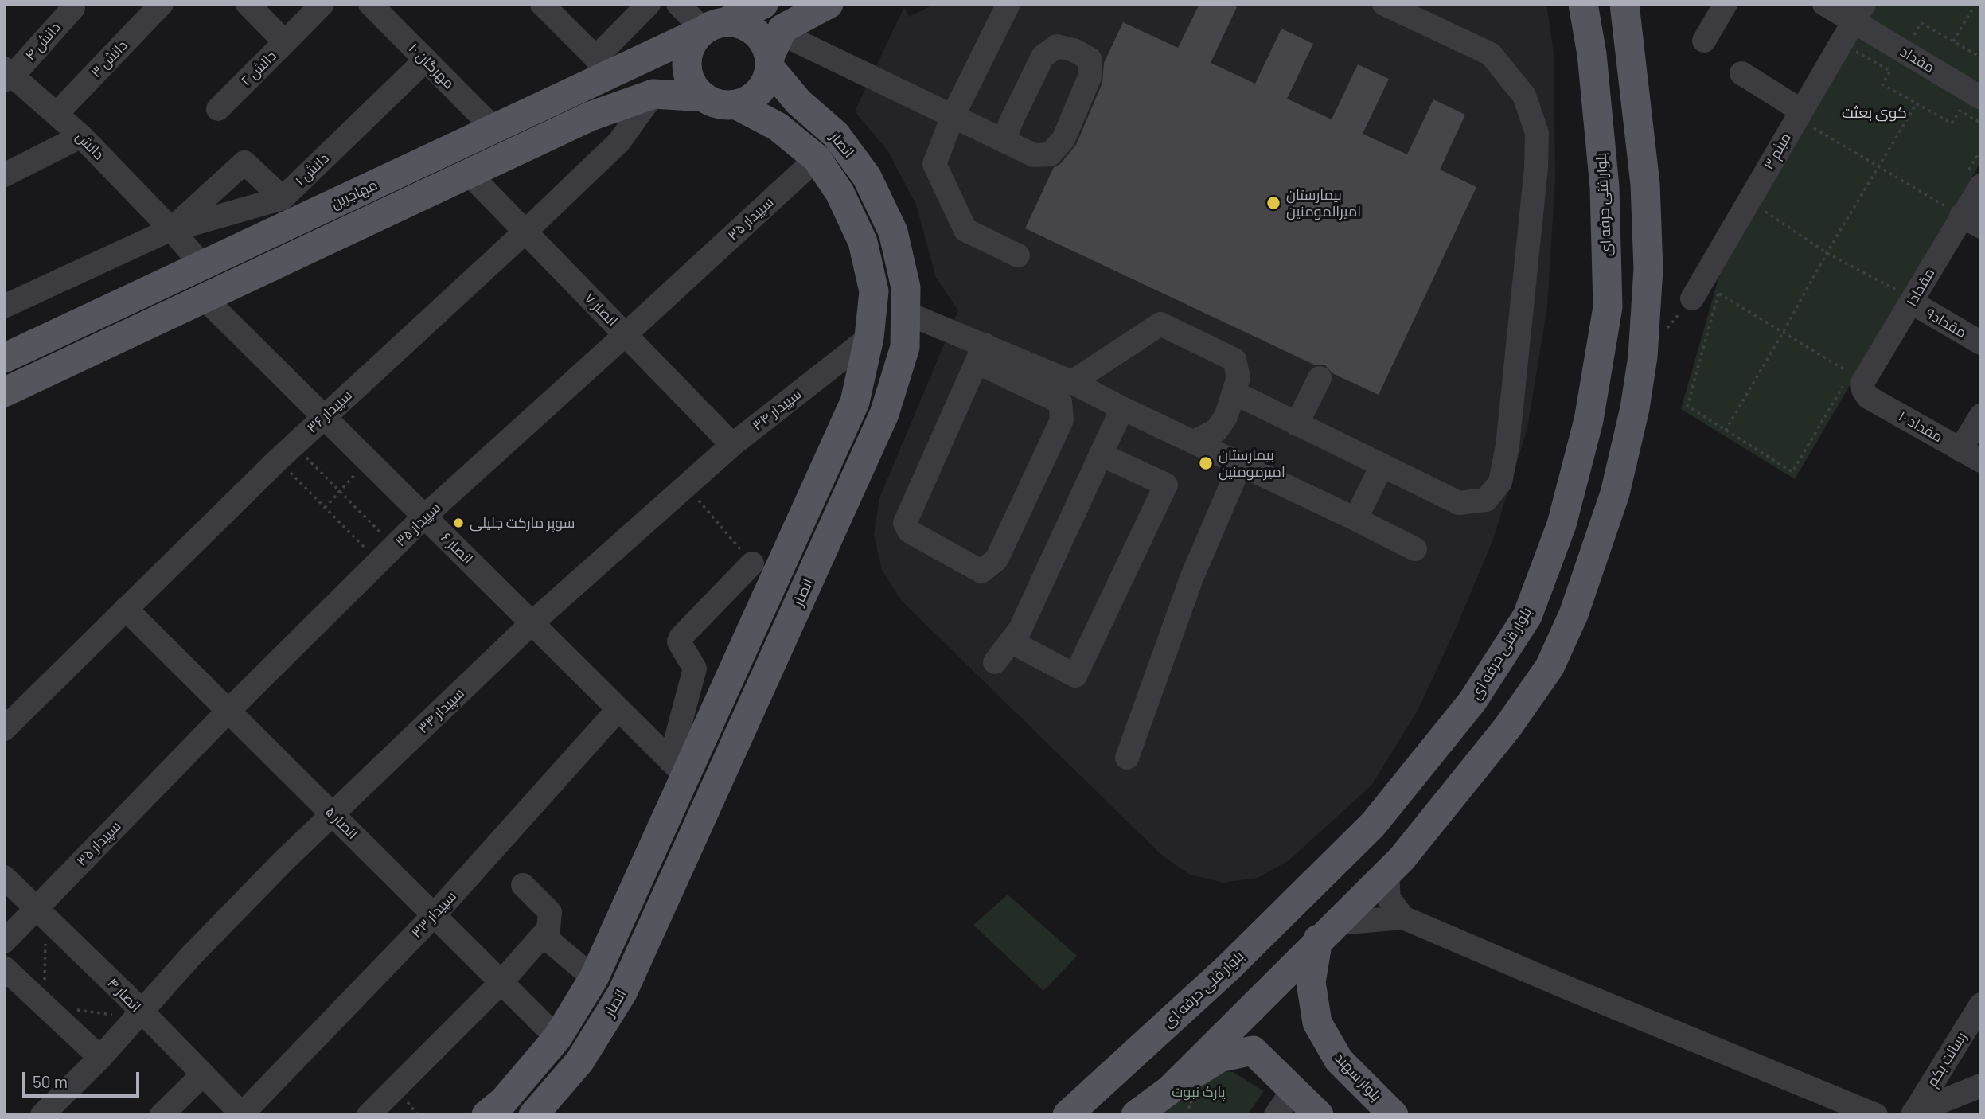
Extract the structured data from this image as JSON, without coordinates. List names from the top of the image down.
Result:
{
  "streets": {
    "main road": [
      "انصار",
      "مهاجرین",
      "بلوار فنی حرفه ای",
      "بلوار سهند"
    ],
    "street": [
      "دانش ۴",
      "دانش ۳",
      "مقداد",
      "مهرگان ۱۰",
      "دانش ۲",
      "دانش",
      "میثم ۳",
      "دانش ۱",
      "سپیدار ۳۵",
      "مقداد۱",
      "انصار ۷",
      "مقداد۹",
      "سپیدار ۳۴",
      "سپیدار ۳۶",
      "مقداد ۱۰",
      "انصار ۶",
      "انصار ۵",
      "سپیدار ۳۳",
      "انصار ۴",
      "رسالت یکم"
    ]
  },
  "crossings": [
    ["دانش ۴", "دانش"],
    ["دانش ۳", "دانش"],
    ["مقداد", "میثم ۳"],
    ["مهرگان ۱۰", "دانش ۱"],
    ["مهرگان ۱۰", "مهاجرین"],
    ["انصار", "مهاجرین"],
    ["انصار", "سپیدار ۳۵"],
    ["انصار", "سپیدار ۳۴"],
    ["انصار", "انصار ۶"],
    ["انصار", "انصار ۵"],
    ["دانش", "دانش ۱"],
    ["دانش", "مهاجرین"],
    ["سپیدار ۳۵", "انصار ۷"],
    ["سپیدار ۳۵", "انصار ۶"],
    ["سپیدار ۳۵", "انصار ۵"],
    ["سپیدار ۳۵", "انصار ۴"],
    ["مقداد۱", "مقداد۹"],
    ["مقداد۱", "مقداد ۱۰"],
    ["انصار ۷", "سپیدار ۳۴"],
    ["انصار ۷", "سپیدار ۳۶"],
    ["سپیدار ۳۴", "انصار ۶"],
    ["سپیدار ۳۴", "انصار ۵"],
    ["سپیدار ۳۴", "انصار ۴"],
    ["سپیدار ۳۶", "انصار ۶"],
    ["سپیدار ۳۶", "انصار ۵"],
    ["انصار ۶", "سپیدار ۳۳"],
    ["انصار ۵", "سپیدار ۳۳"],
    ["سپیدار ۳۳", "انصار ۴"]
  ],
  "districts": ["کوی بعثت"],
  "parks": ["پارک نبوت"],
  "places": ["بیمارستان امیرالمومنین", "بیمارستان امیرمومنین", "سوپر مارکت جلیلی"],
  "scale_bar": "50 m"
}
